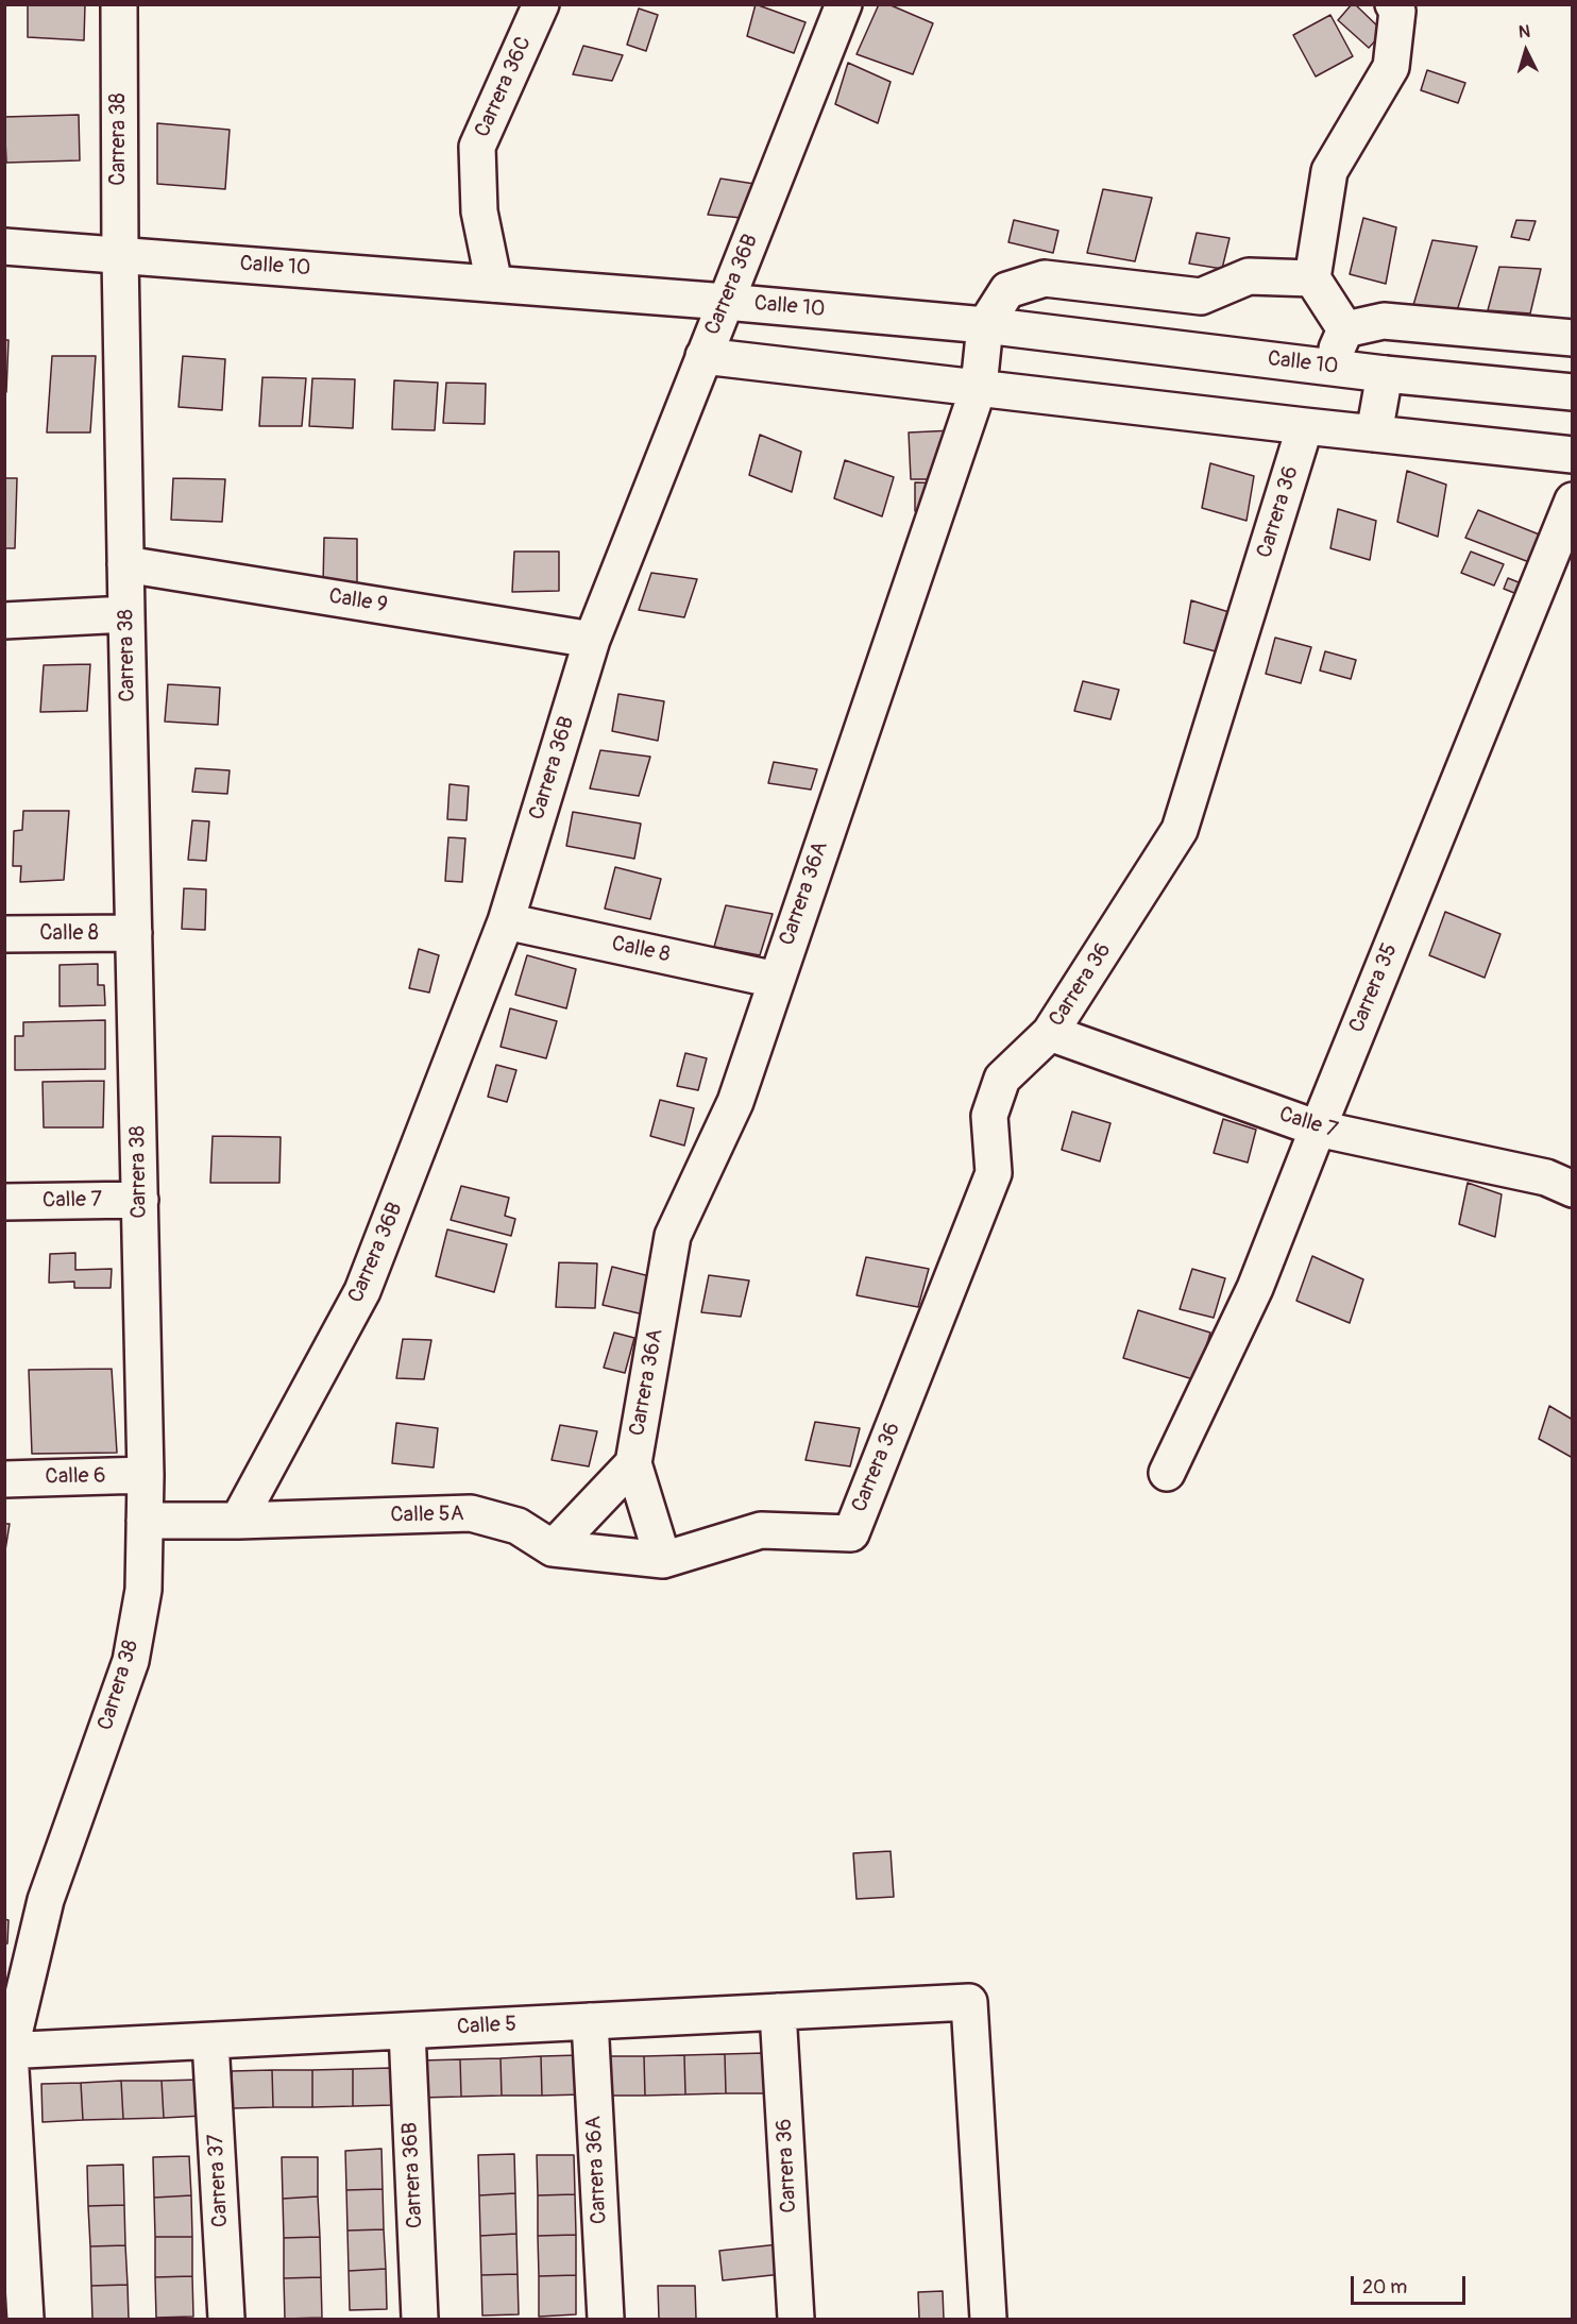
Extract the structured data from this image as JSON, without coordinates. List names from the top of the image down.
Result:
{
  "streets": {
    "street": [
      "Carrera 36C",
      "Carrera 38",
      "Calle 10",
      "Carrera 36B",
      "Carrera 36",
      "Calle 9",
      "Carrera 36A",
      "Calle 8",
      "Carrera 35",
      "Calle 7",
      "Calle 6",
      "Calle 5A",
      "Calle 5",
      "Carrera 37"
    ]
  },
  "crossings": [
    ["Carrera 36C", "Calle 10"],
    ["Carrera 38", "Calle 10"],
    ["Carrera 38", "Calle 9"],
    ["Carrera 38", "Calle 8"],
    ["Carrera 38", "Calle 7"],
    ["Carrera 38", "Calle 6"],
    ["Carrera 38", "Calle 5A"],
    ["Carrera 38", "Calle 5"],
    ["Calle 10", "Carrera 36B"],
    ["Calle 10", "Carrera 36A"],
    ["Carrera 36B", "Calle 9"],
    ["Carrera 36B", "Calle 8"],
    ["Carrera 36B", "Calle 5A"],
    ["Carrera 36B", "Calle 5"],
    ["Carrera 36", "Calle 7"],
    ["Carrera 36", "Calle 5A"],
    ["Carrera 36", "Calle 5"],
    ["Carrera 36A", "Calle 8"],
    ["Carrera 36A", "Calle 5A"],
    ["Carrera 36A", "Calle 5"],
    ["Carrera 35", "Calle 7"],
    ["Calle 5", "Carrera 37"]
  ],
  "scale_bar": "20 m",
  "north": "top"
}
